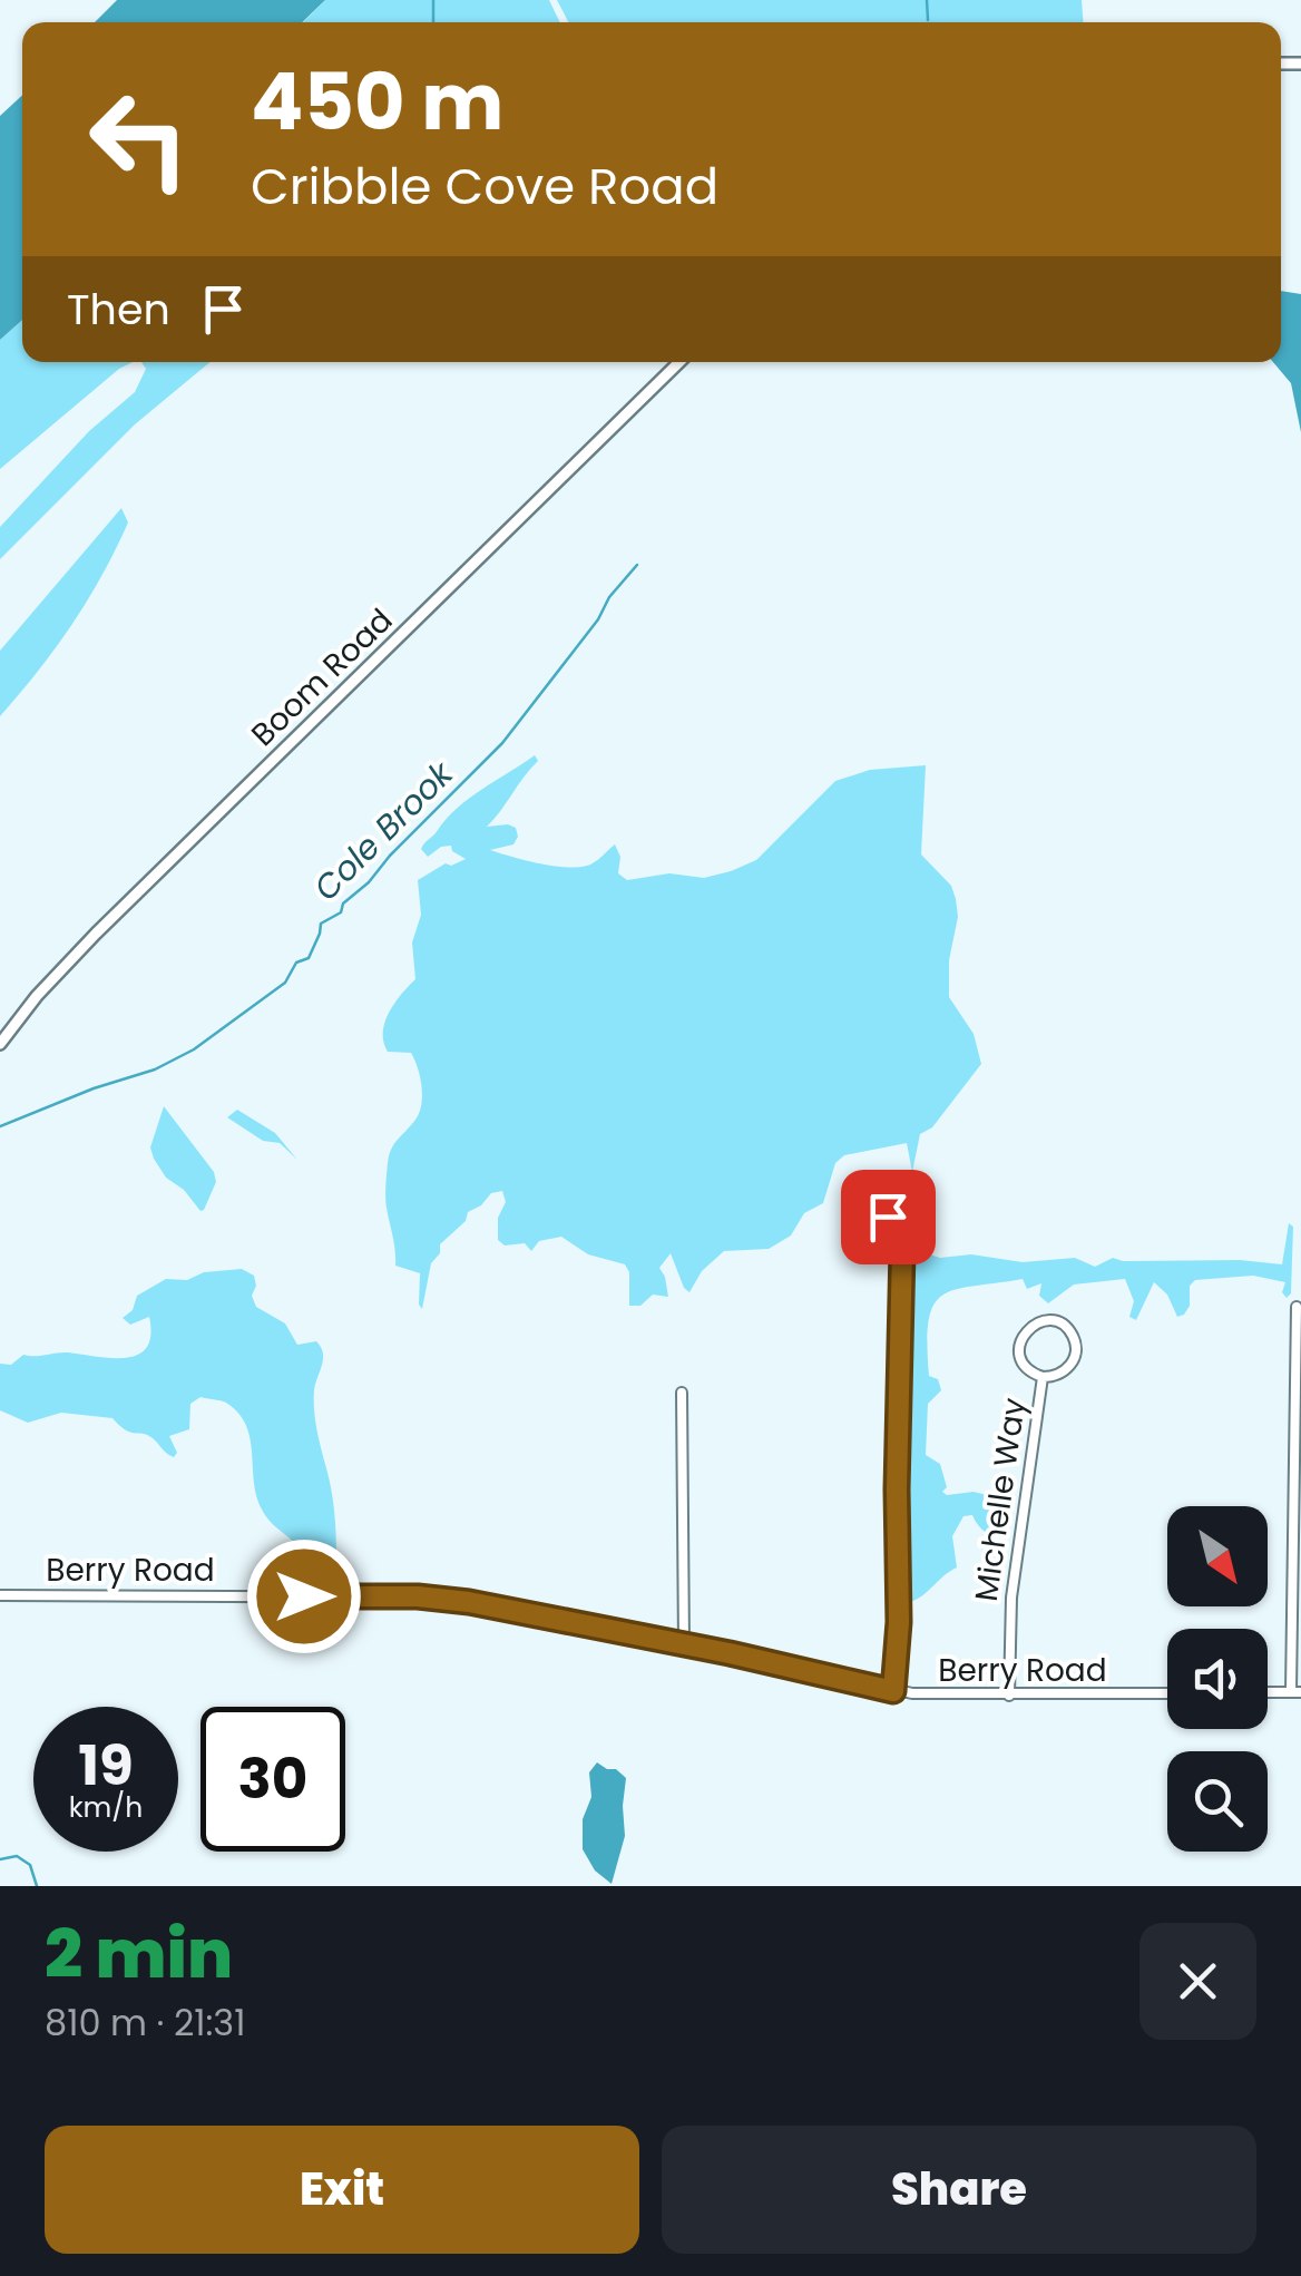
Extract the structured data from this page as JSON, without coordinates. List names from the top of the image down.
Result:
{
  "streets": {
    "street": ["Boom Road", "Michelle Way", "Berry Road"]
  },
  "crossings": [
    ["Michelle Way", "Berry Road"]
  ],
  "water": ["Cole Brook"],
  "north": "bottom right",
  "page": {
    "turn": ["450 m", "Cribble Cove Road"],
    "then": "Then",
    "speed": "19 km/h",
    "limit": "30",
    "heading": ["2 min", "810 m · 21:31"],
    "buttons": ["Exit", "Share"]
  }
}
